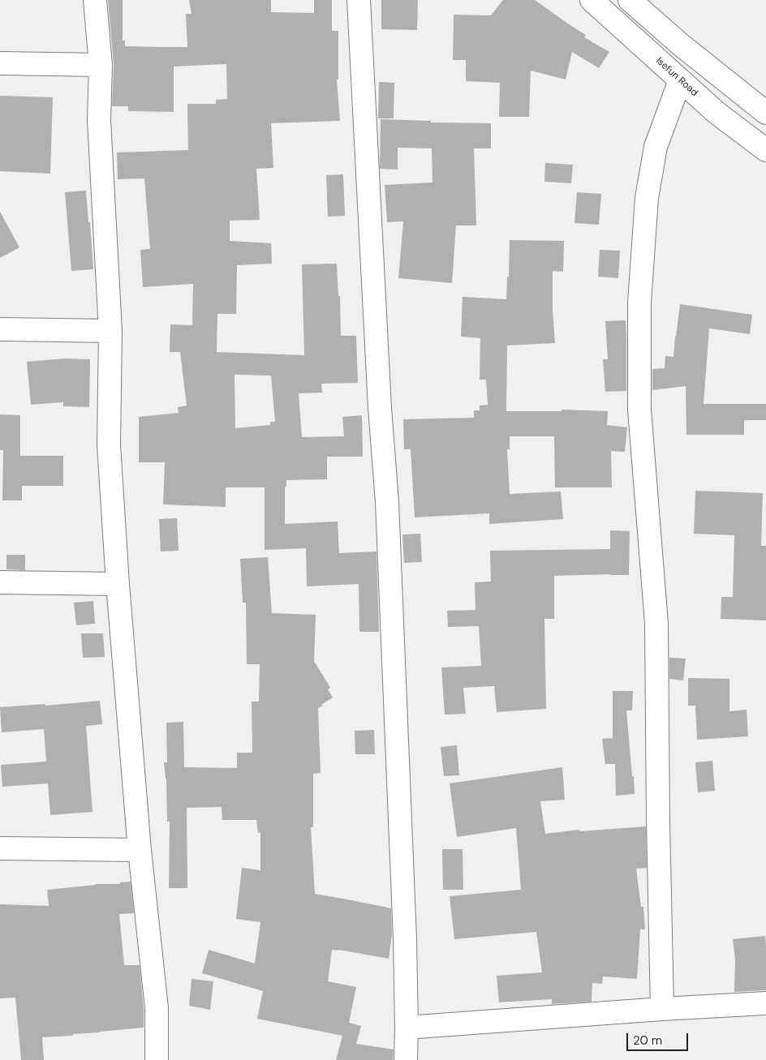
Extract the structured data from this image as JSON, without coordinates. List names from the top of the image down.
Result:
{
  "streets": {
    "street": ["Isefun Road"]
  },
  "scale_bar": "20 m"
}
